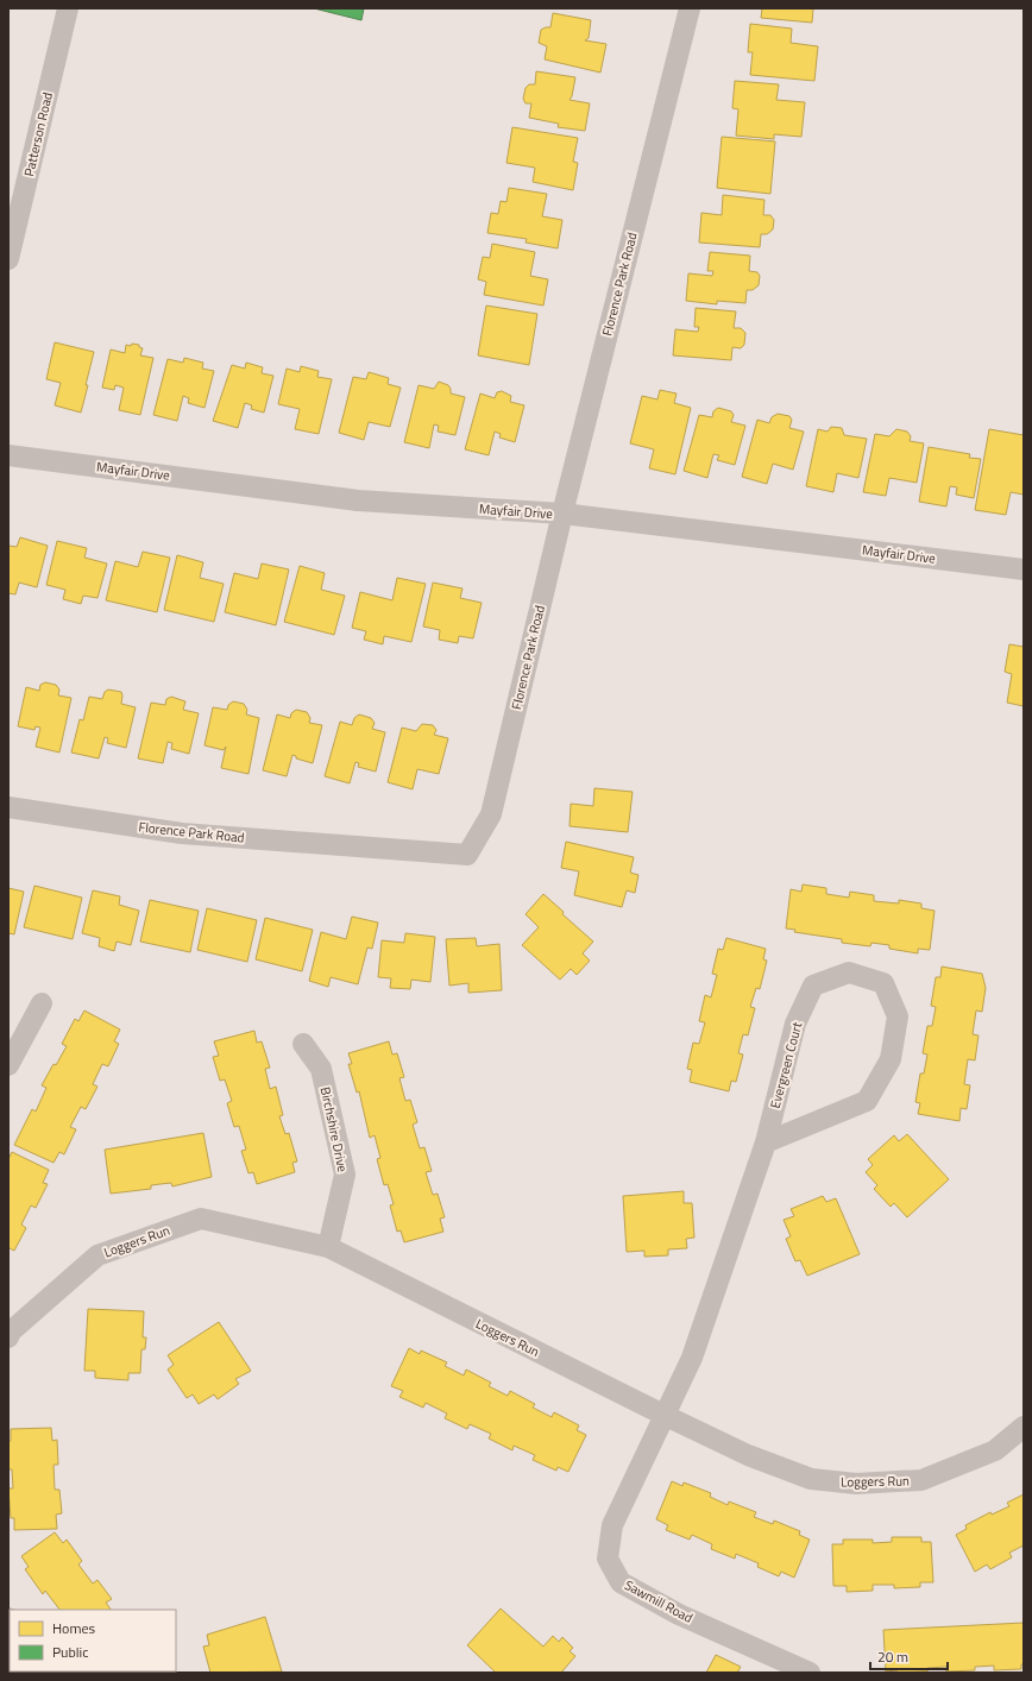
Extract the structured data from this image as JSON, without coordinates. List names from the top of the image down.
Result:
{
  "streets": {
    "street": [
      "Patterson Road",
      "Florence Park Road",
      "Mayfair Drive",
      "Evergreen Court",
      "Birchshire Drive",
      "Loggers Run",
      "Sawmill Road"
    ]
  },
  "crossings": [
    ["Florence Park Road", "Mayfair Drive"],
    ["Evergreen Court", "Loggers Run"],
    ["Evergreen Court", "Sawmill Road"],
    ["Birchshire Drive", "Loggers Run"],
    ["Loggers Run", "Sawmill Road"]
  ],
  "legend": ["Homes", "Public"],
  "scale_bar": "20 m"
}
